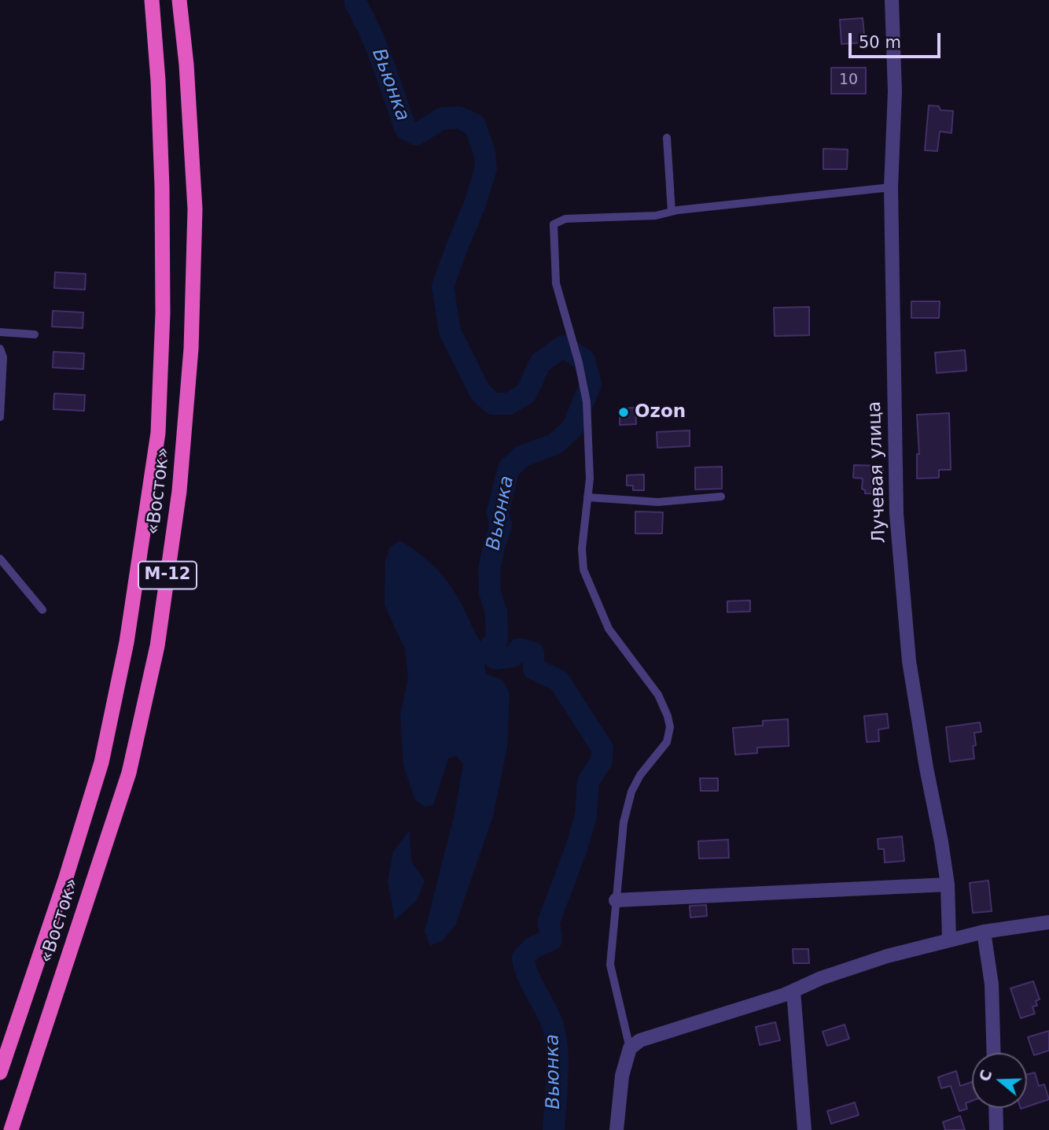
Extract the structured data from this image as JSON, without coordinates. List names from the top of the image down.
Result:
{
  "streets": {
    "highway": ["«Восток»", "М-12"],
    "street": ["Лучевая улица"]
  },
  "water": ["Вьюнка"],
  "places": ["Ozon"],
  "house_numbers": ["10"],
  "scale_bar": "50 m",
  "north": "left"
}
